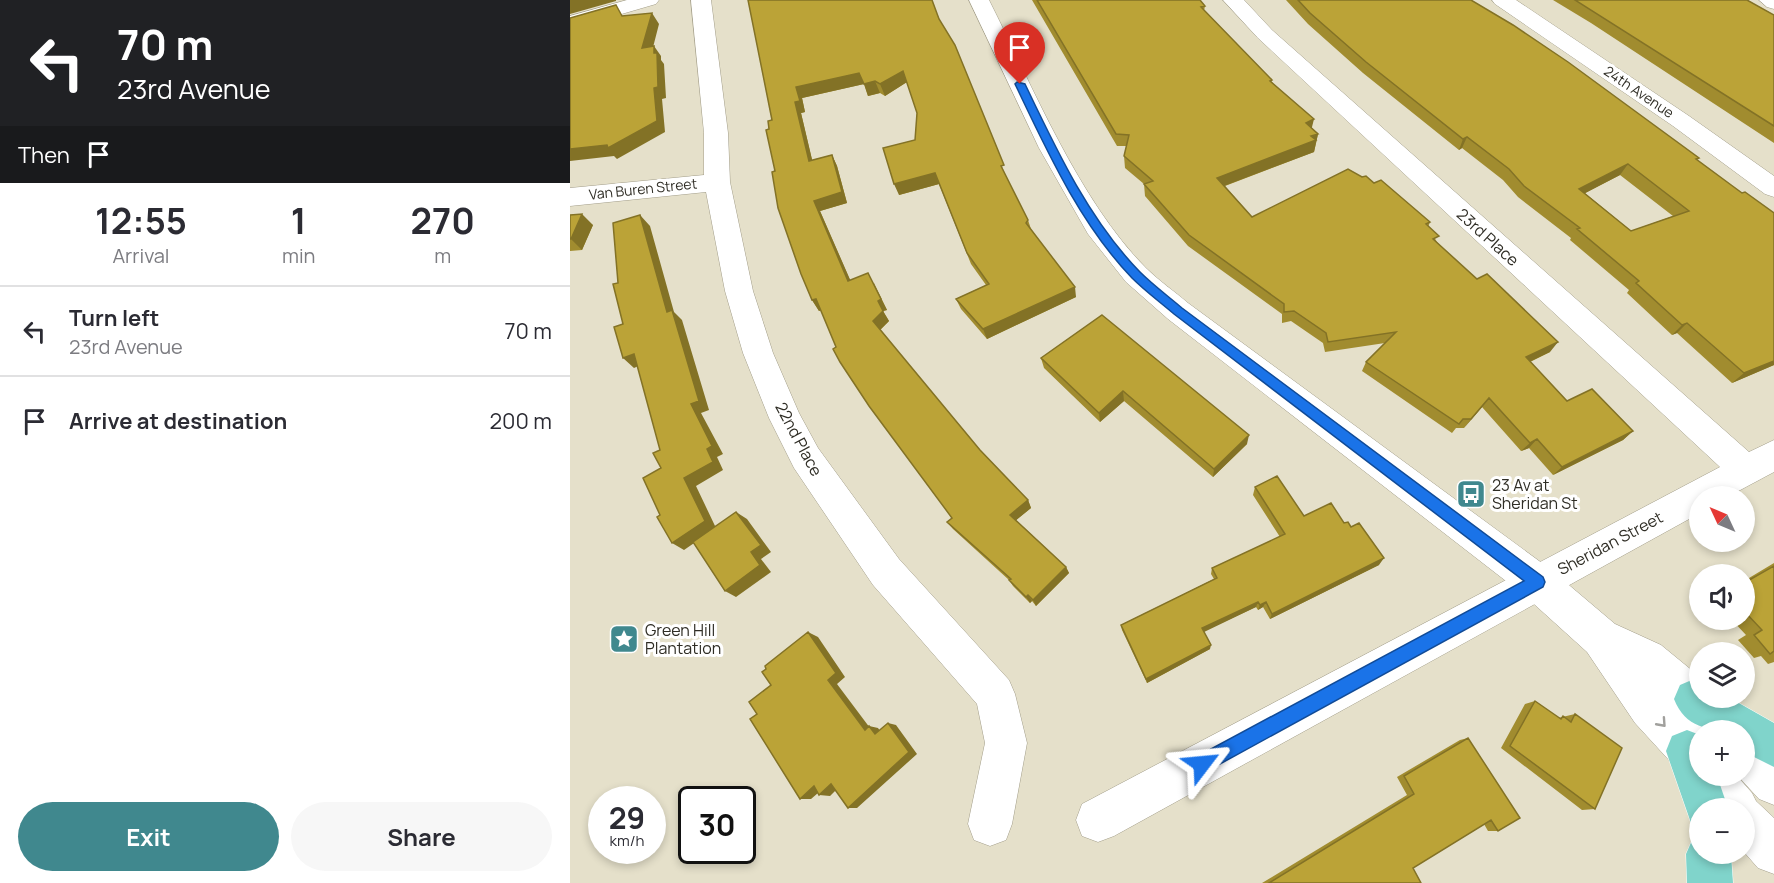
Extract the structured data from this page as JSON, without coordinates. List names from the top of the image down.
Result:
{
  "streets": {
    "street": [
      "24th Avenue",
      "Van Buren Street",
      "23rd Place",
      "22nd Place",
      "Sheridan Street"
    ]
  },
  "crossings": [
    ["Van Buren Street", "22nd Place"],
    ["23rd Place", "Sheridan Street"]
  ],
  "places": {
    "bus stop": ["23 Av at Sheridan St"],
    "place": ["Green Hill Plantation"]
  },
  "north": "top left",
  "page": {
    "turn": ["70 m", "23rd Avenue"],
    "then": "Then",
    "eta": [
      "12:55",
      "Arrival",
      "1",
      "min",
      "270",
      "m"
    ],
    "list": [
      {
        "name": "Turn left",
        "note": "23rd Avenue",
        "value": "70 m"
      },
      {
        "name": "Arrive at destination",
        "value": "200 m"
      }
    ],
    "map_buttons": ["+", "−"],
    "speed": "29 km/h",
    "limit": "30",
    "buttons": ["Exit", "Share"]
  }
}
